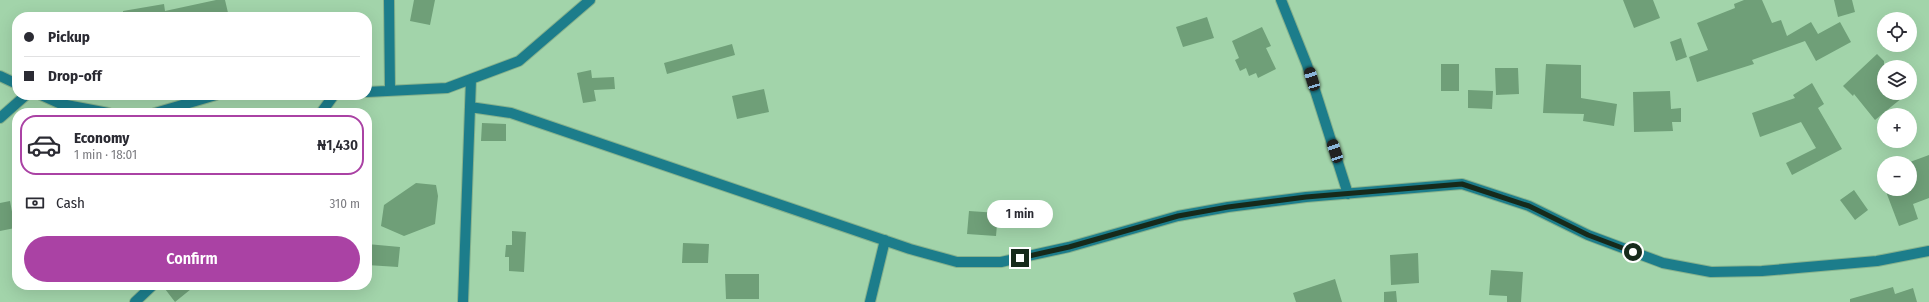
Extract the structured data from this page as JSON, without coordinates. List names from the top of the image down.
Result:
{
  "page": {
    "map_buttons": ["+", "−"],
    "banner": ["Pickup", "Drop-off"],
    "list": [
      {
        "name": "Economy",
        "note": "1 min · 18:01",
        "value": "₦1,430"
      }
    ],
    "pay": ["Cash", "310 m"],
    "bubble": "1 min",
    "buttons": "Confirm"
  }
}
